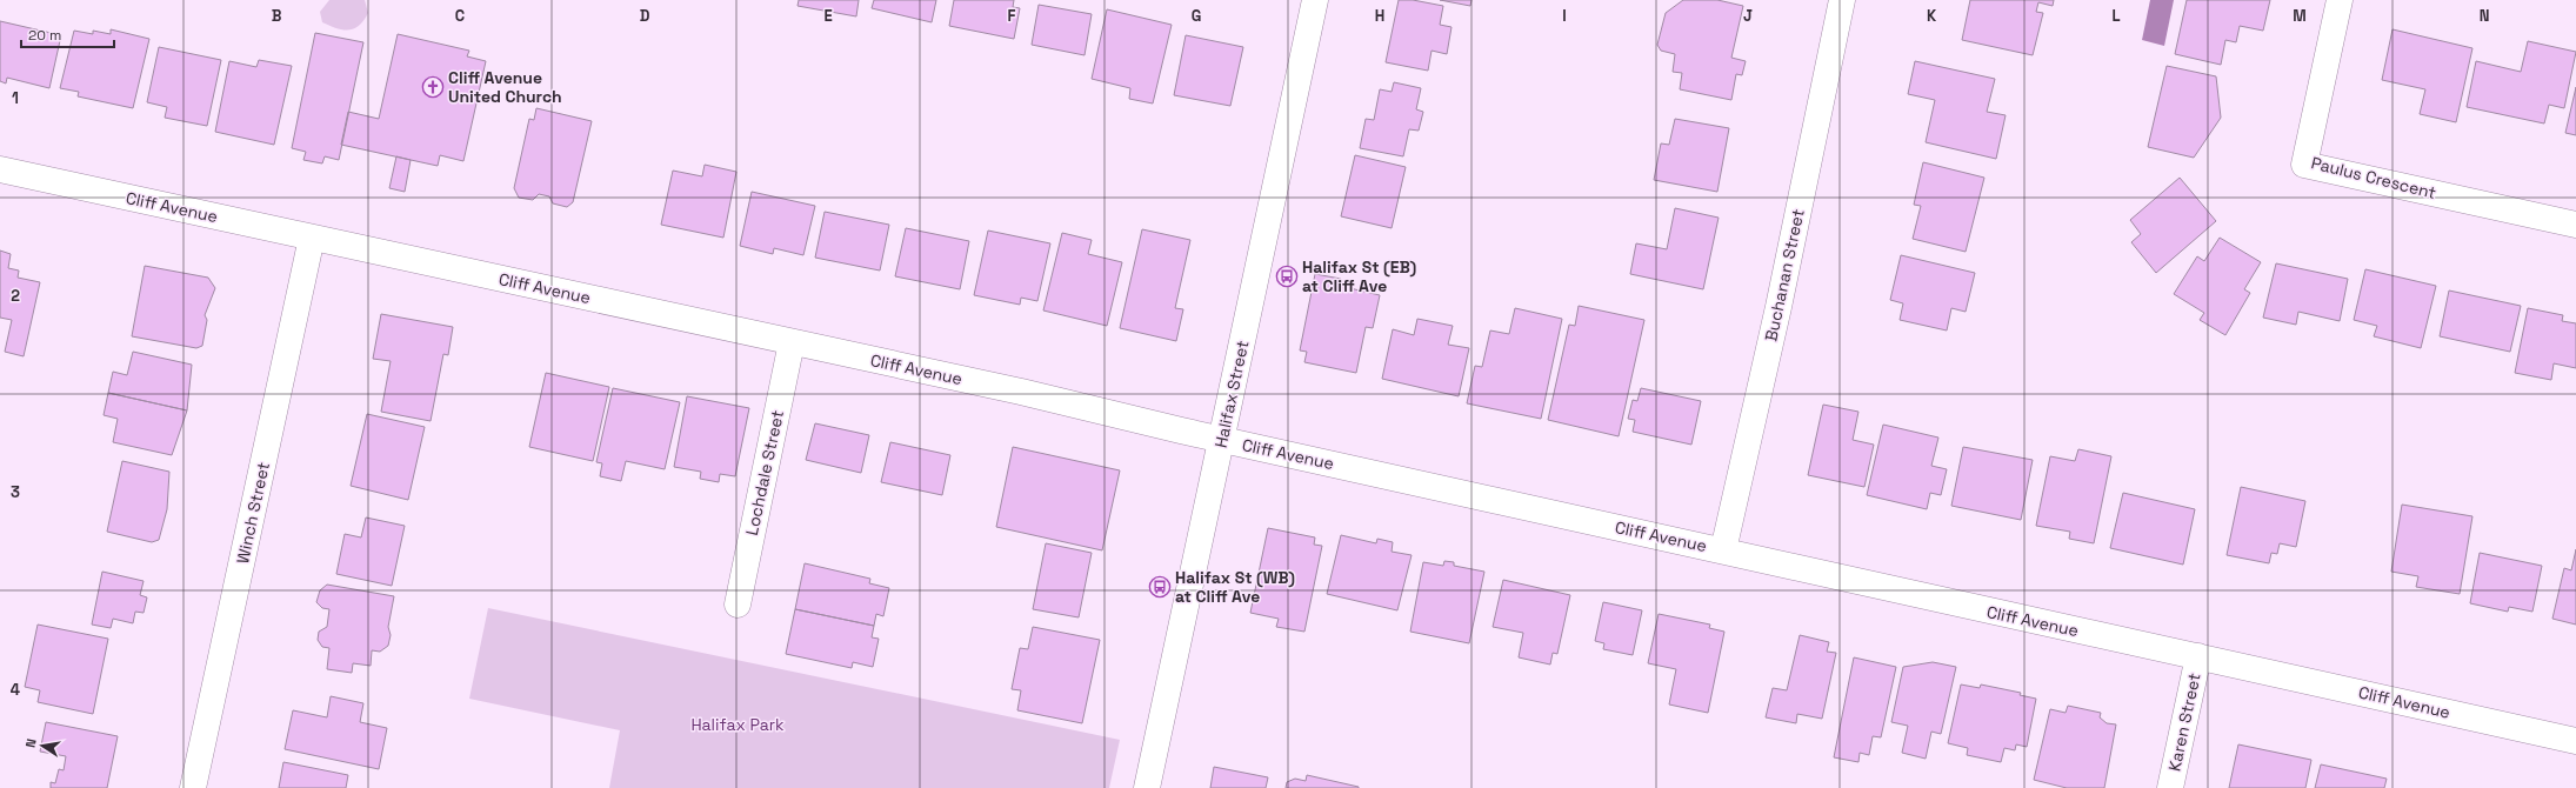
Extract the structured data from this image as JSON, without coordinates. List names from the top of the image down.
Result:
{
  "streets": {
    "street": [
      "Paulus Crescent",
      "Cliff Avenue",
      "Buchanan Street",
      "Halifax Street",
      "Lochdale Street",
      "Winch Street",
      "Karen Street"
    ]
  },
  "crossings": [
    ["Cliff Avenue", "Buchanan Street"],
    ["Cliff Avenue", "Halifax Street"],
    ["Cliff Avenue", "Lochdale Street"],
    ["Cliff Avenue", "Winch Street"],
    ["Cliff Avenue", "Karen Street"]
  ],
  "parks": ["Halifax Park"],
  "places": {
    "church": ["Cliff Avenue United Church"],
    "bus stop": ["Halifax St (EB) at Cliff Ave", "Halifax St (WB) at Cliff Ave"]
  },
  "scale_bar": "20 m",
  "north": "left",
  "grid": {
    "columns": [
      "B",
      "C",
      "D",
      "E",
      "F",
      "G",
      "H",
      "I",
      "J",
      "K",
      "L",
      "M",
      "N"
    ],
    "rows": [
      "1",
      "2",
      "3",
      "4"
    ]
  }
}
